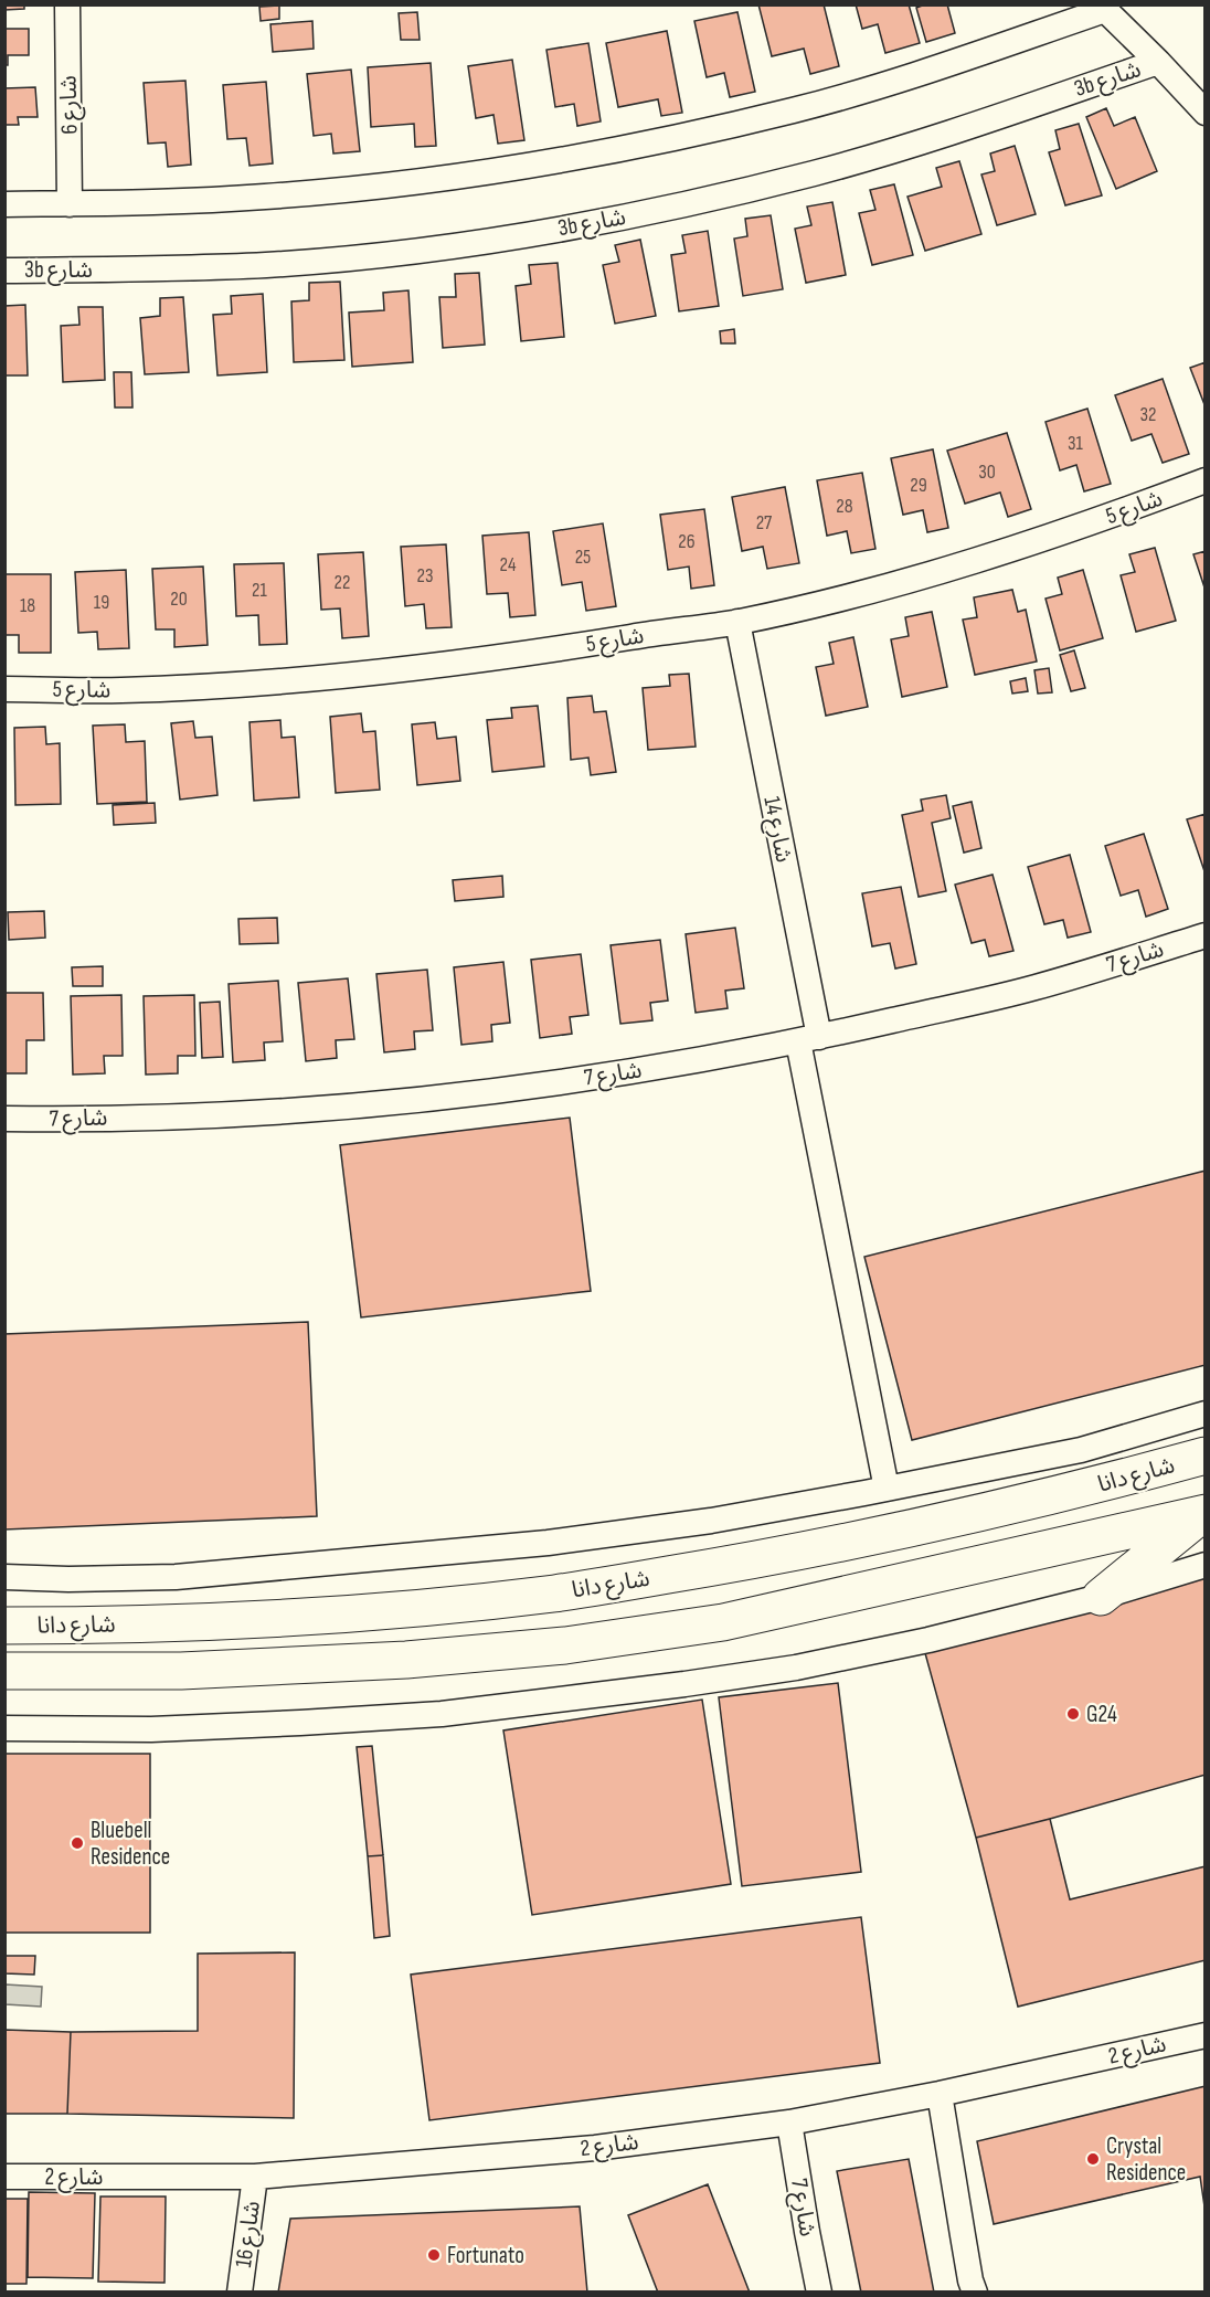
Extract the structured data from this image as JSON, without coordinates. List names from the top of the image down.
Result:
{
  "streets": {
    "street": [
      "3b شارع",
      "شارع 6",
      "شارع 5",
      "شارع 14",
      "شارع 7",
      "شارع دانا",
      "شارع 2",
      "شارع 16"
    ]
  },
  "crossings": [
    ["شارع 5", "شارع 14"],
    ["شارع 14", "شارع 7"],
    ["شارع 7", "شارع 2"],
    ["شارع 2", "شارع 16"]
  ],
  "places": [
    "G24",
    "Bluebell Residence",
    "Crystal Residence",
    "Fortunato"
  ],
  "house_numbers": [
    "32",
    "31",
    "30",
    "29",
    "28",
    "27",
    "26",
    "25",
    "24",
    "23",
    "22",
    "21",
    "20",
    "19",
    "18"
  ]
}
